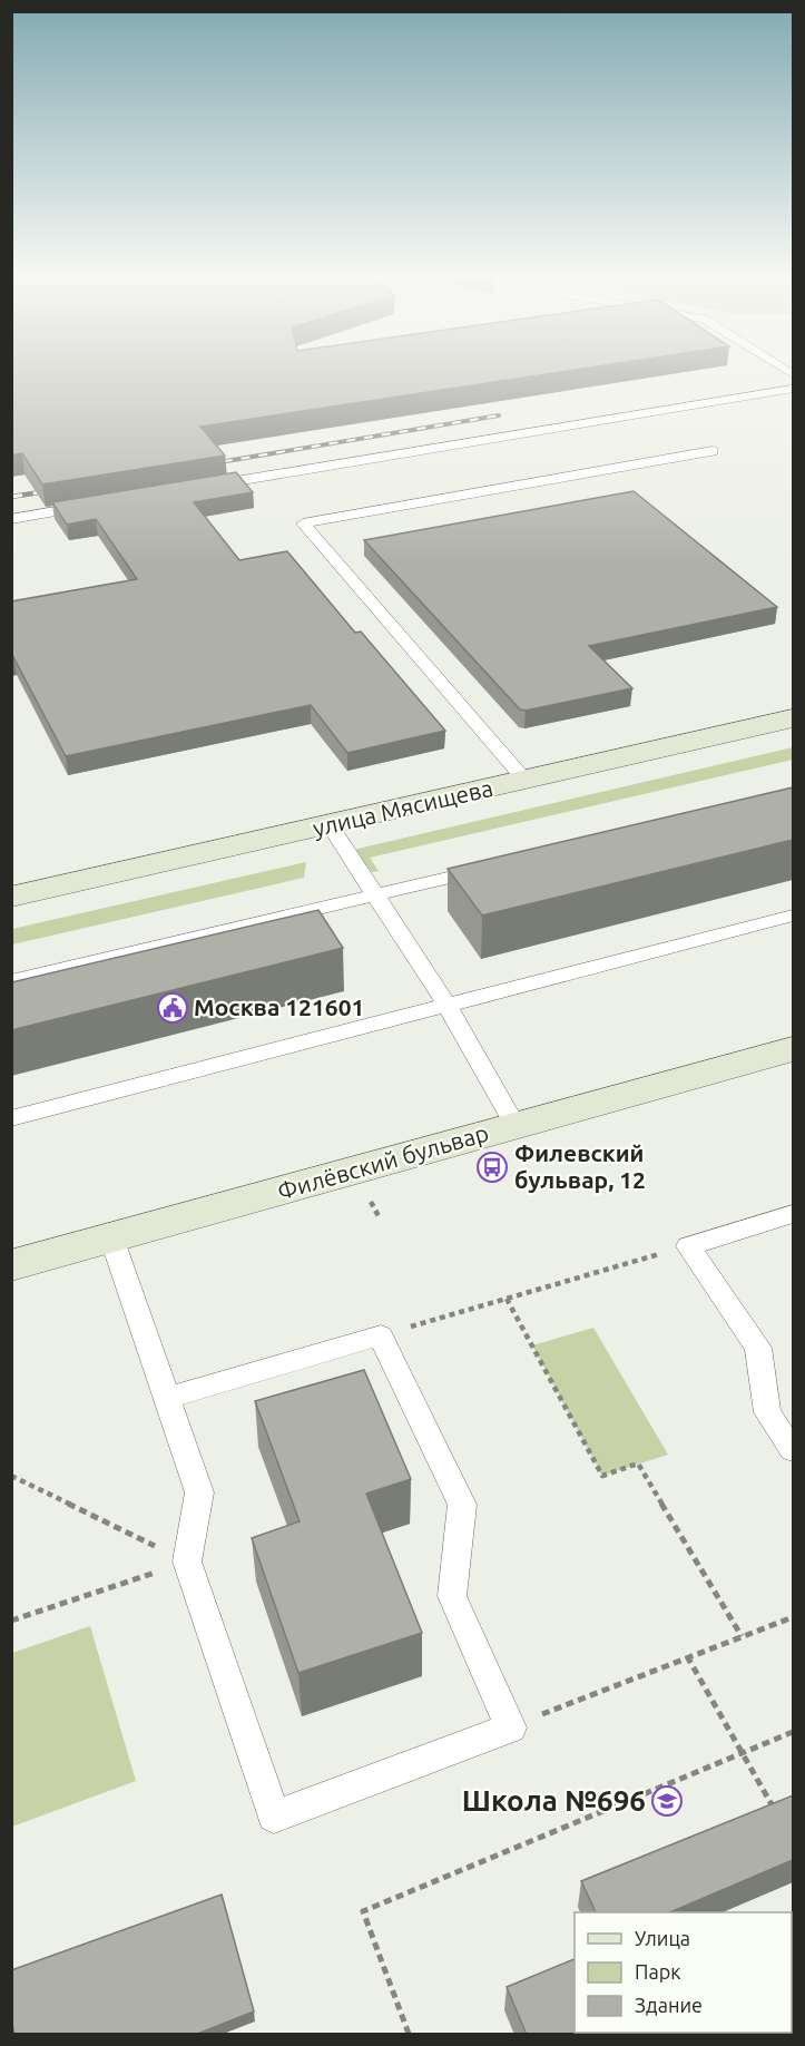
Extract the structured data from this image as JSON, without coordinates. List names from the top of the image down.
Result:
{
  "streets": {
    "street": ["улица Мясищева", "Филёвский бульвар"]
  },
  "places": {
    "public building": ["Москва 121601"],
    "bus stop": ["Филевский бульвар, 12"],
    "school or university": ["Школа №696"]
  },
  "legend": ["Улица", "Парк", "Здание"]
}
